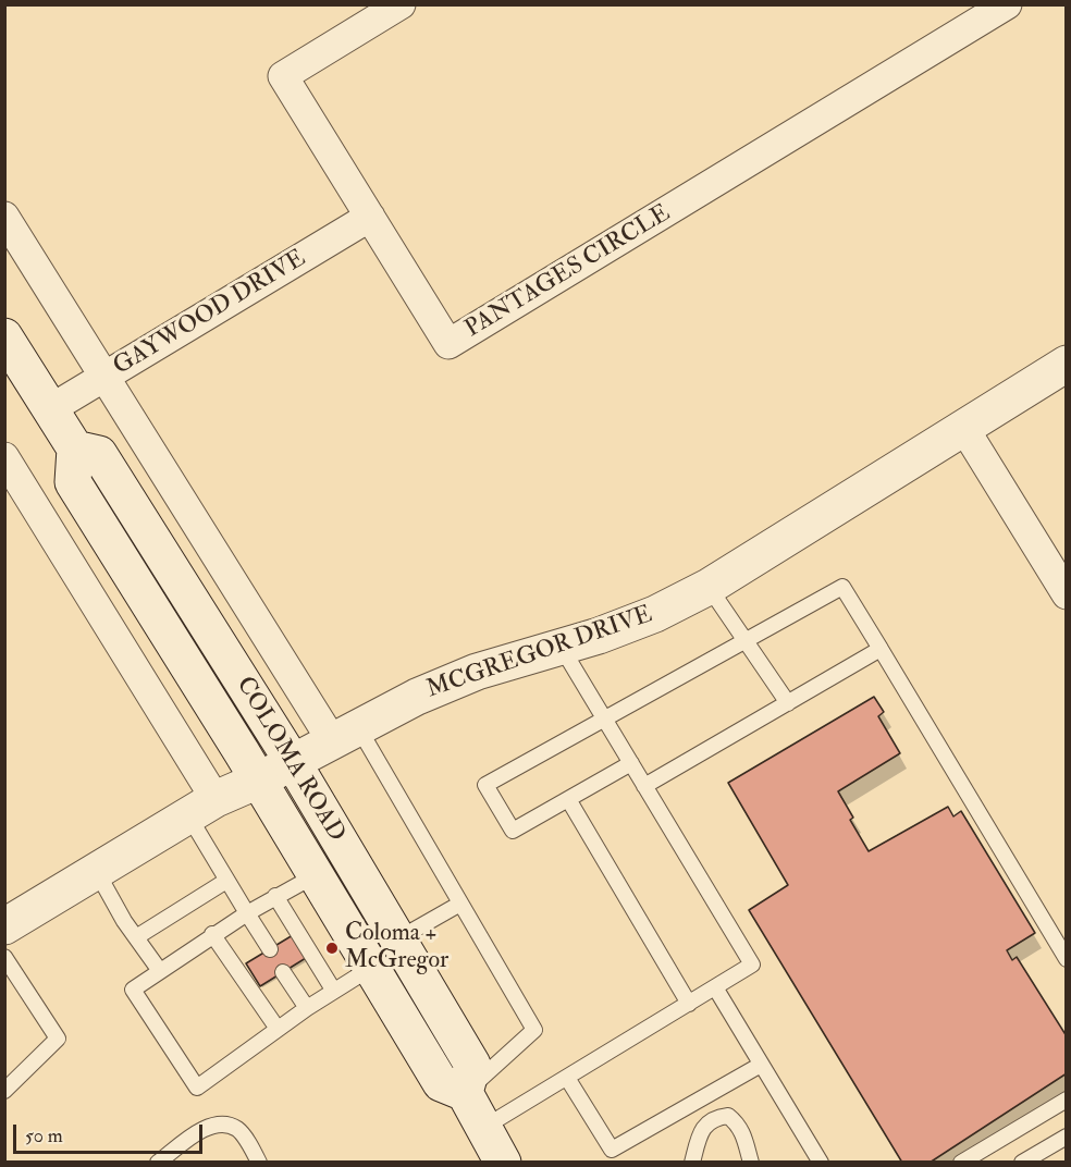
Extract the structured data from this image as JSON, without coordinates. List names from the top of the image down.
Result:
{
  "streets": {
    "main road": ["MCGREGOR DRIVE", "COLOMA ROAD"],
    "street": ["PANTAGES CIRCLE", "GAYWOOD DRIVE"]
  },
  "crossings": [
    ["PANTAGES CIRCLE", "GAYWOOD DRIVE"],
    ["GAYWOOD DRIVE", "COLOMA ROAD"],
    ["MCGREGOR DRIVE", "COLOMA ROAD"]
  ],
  "places": ["Coloma + McGregor"],
  "scale_bar": "50 m"
}
